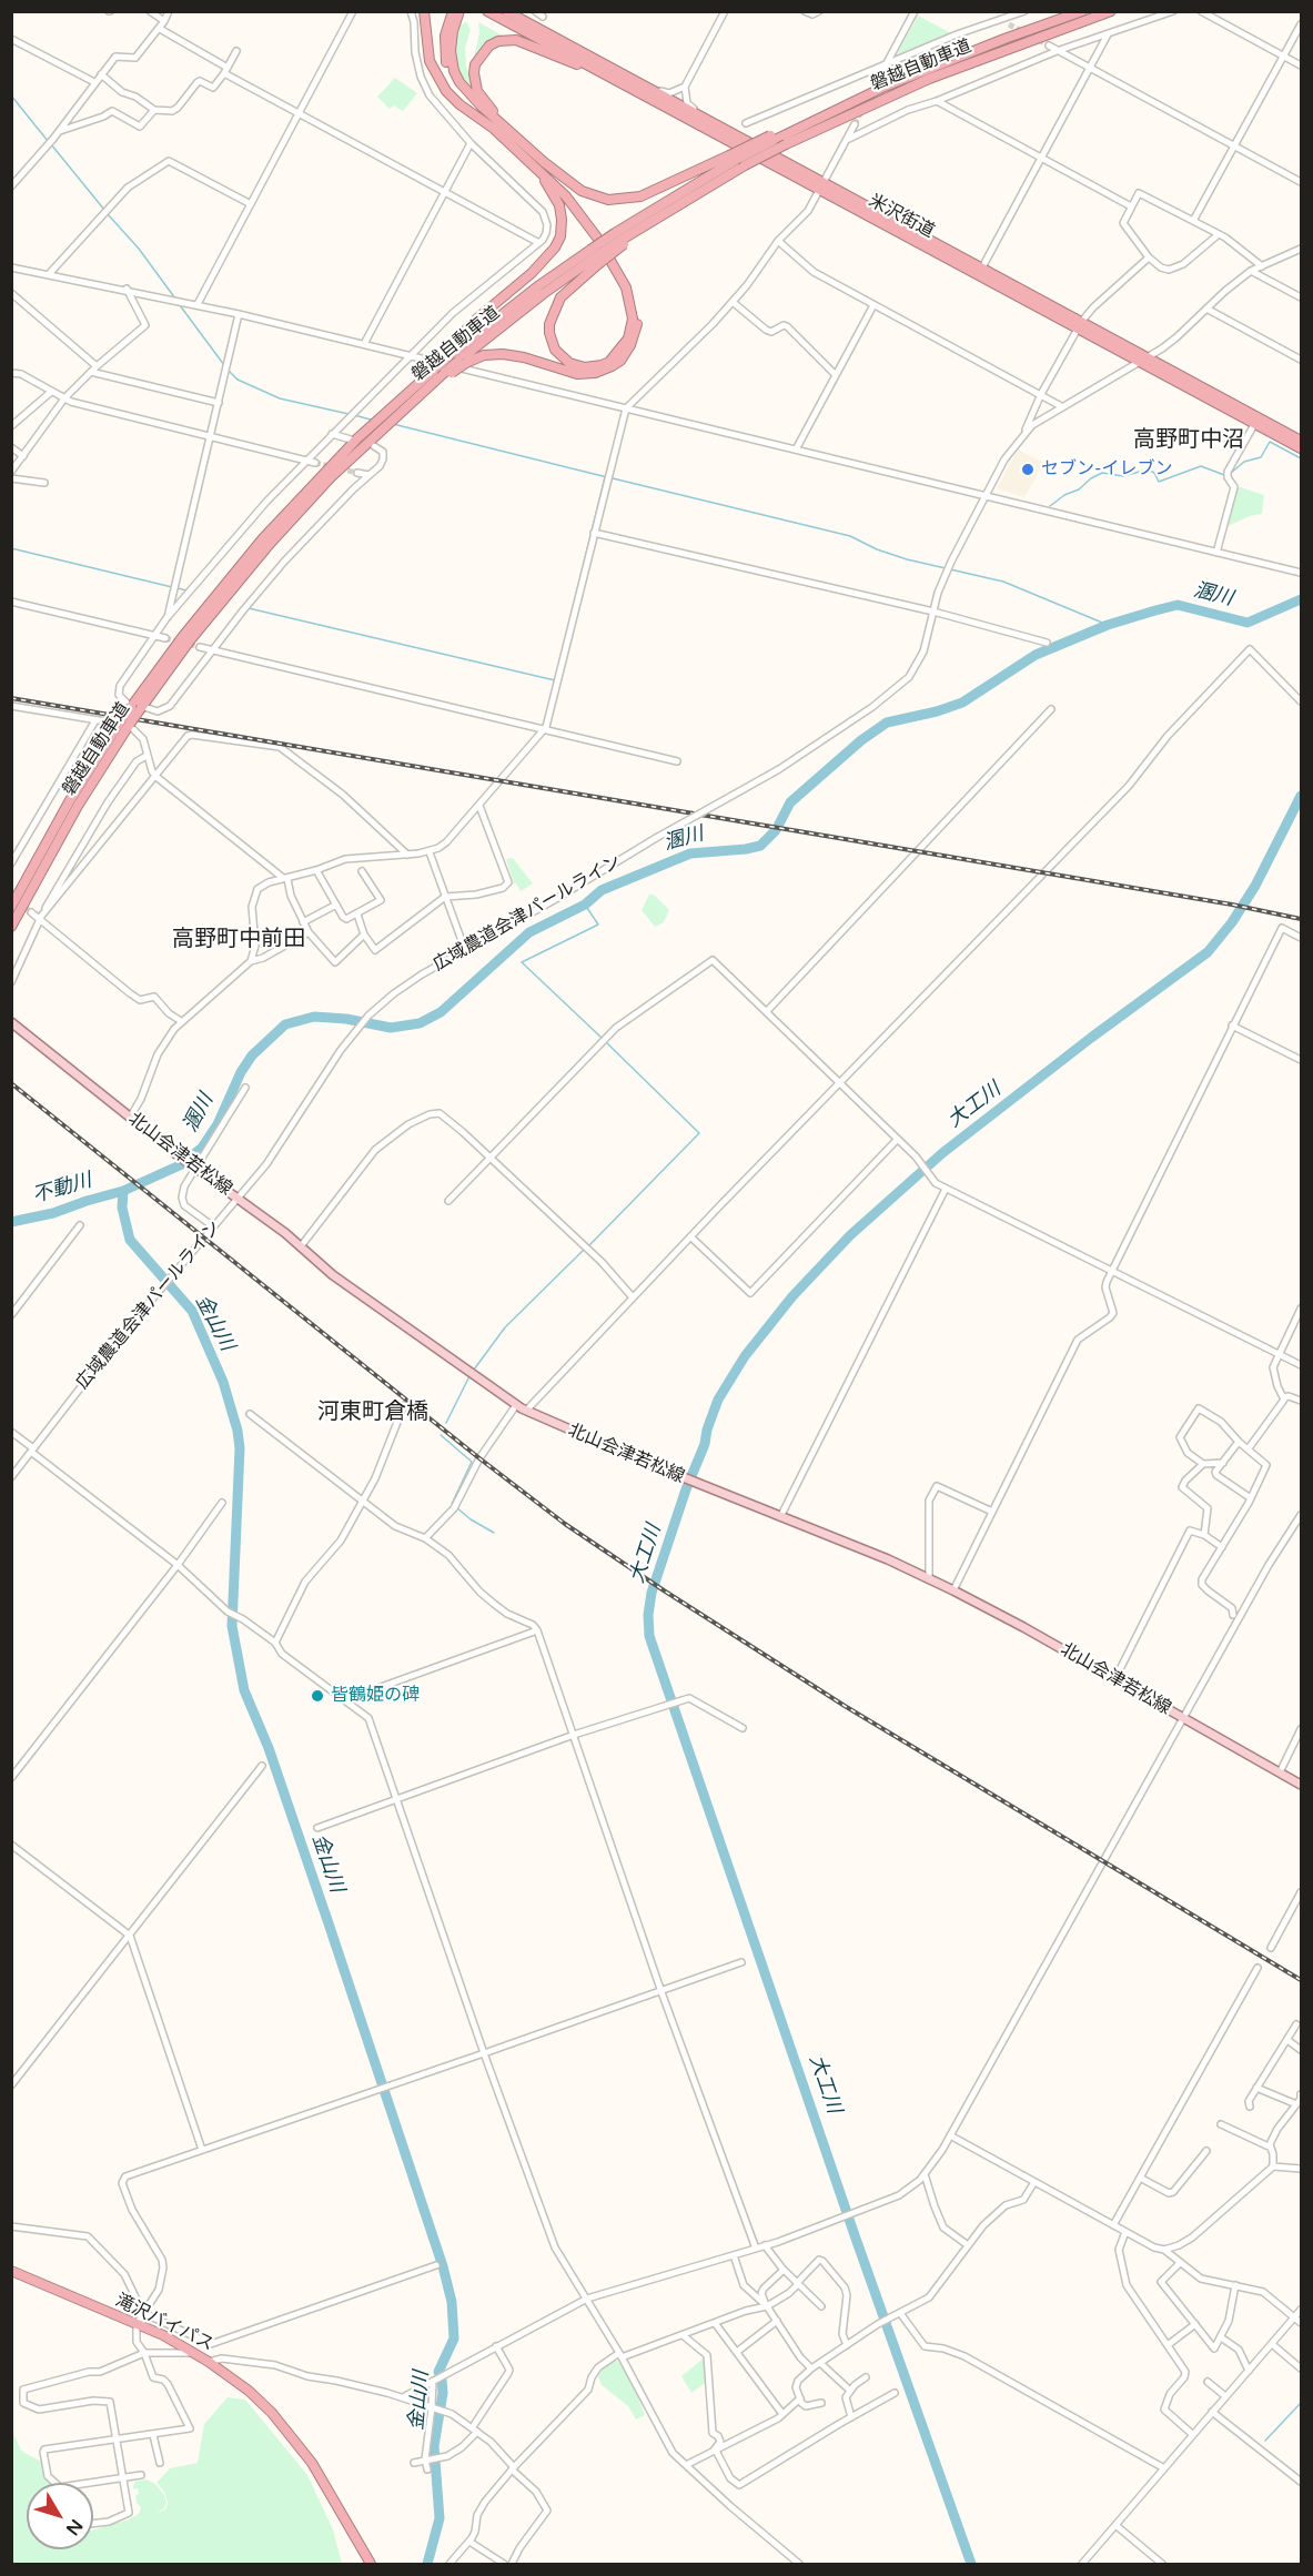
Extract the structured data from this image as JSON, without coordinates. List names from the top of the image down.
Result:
{
  "streets": {
    "highway": ["磐越自動車道", "米沢街道", "滝沢バイパス"],
    "main road": ["北山会津若松線"],
    "street": ["広域農道会津パールライン"]
  },
  "crossings": [
    ["広域農道会津パールライン", "北山会津若松線"]
  ],
  "districts": ["高野町中沼", "高野町中前田", "河東町倉橋"],
  "water": [
    "溷川",
    "大工川",
    "不動川",
    "金山川"
  ],
  "places": ["セブン-イレブン", "皆鶴姫の碑"],
  "north": "bottom right"
}
